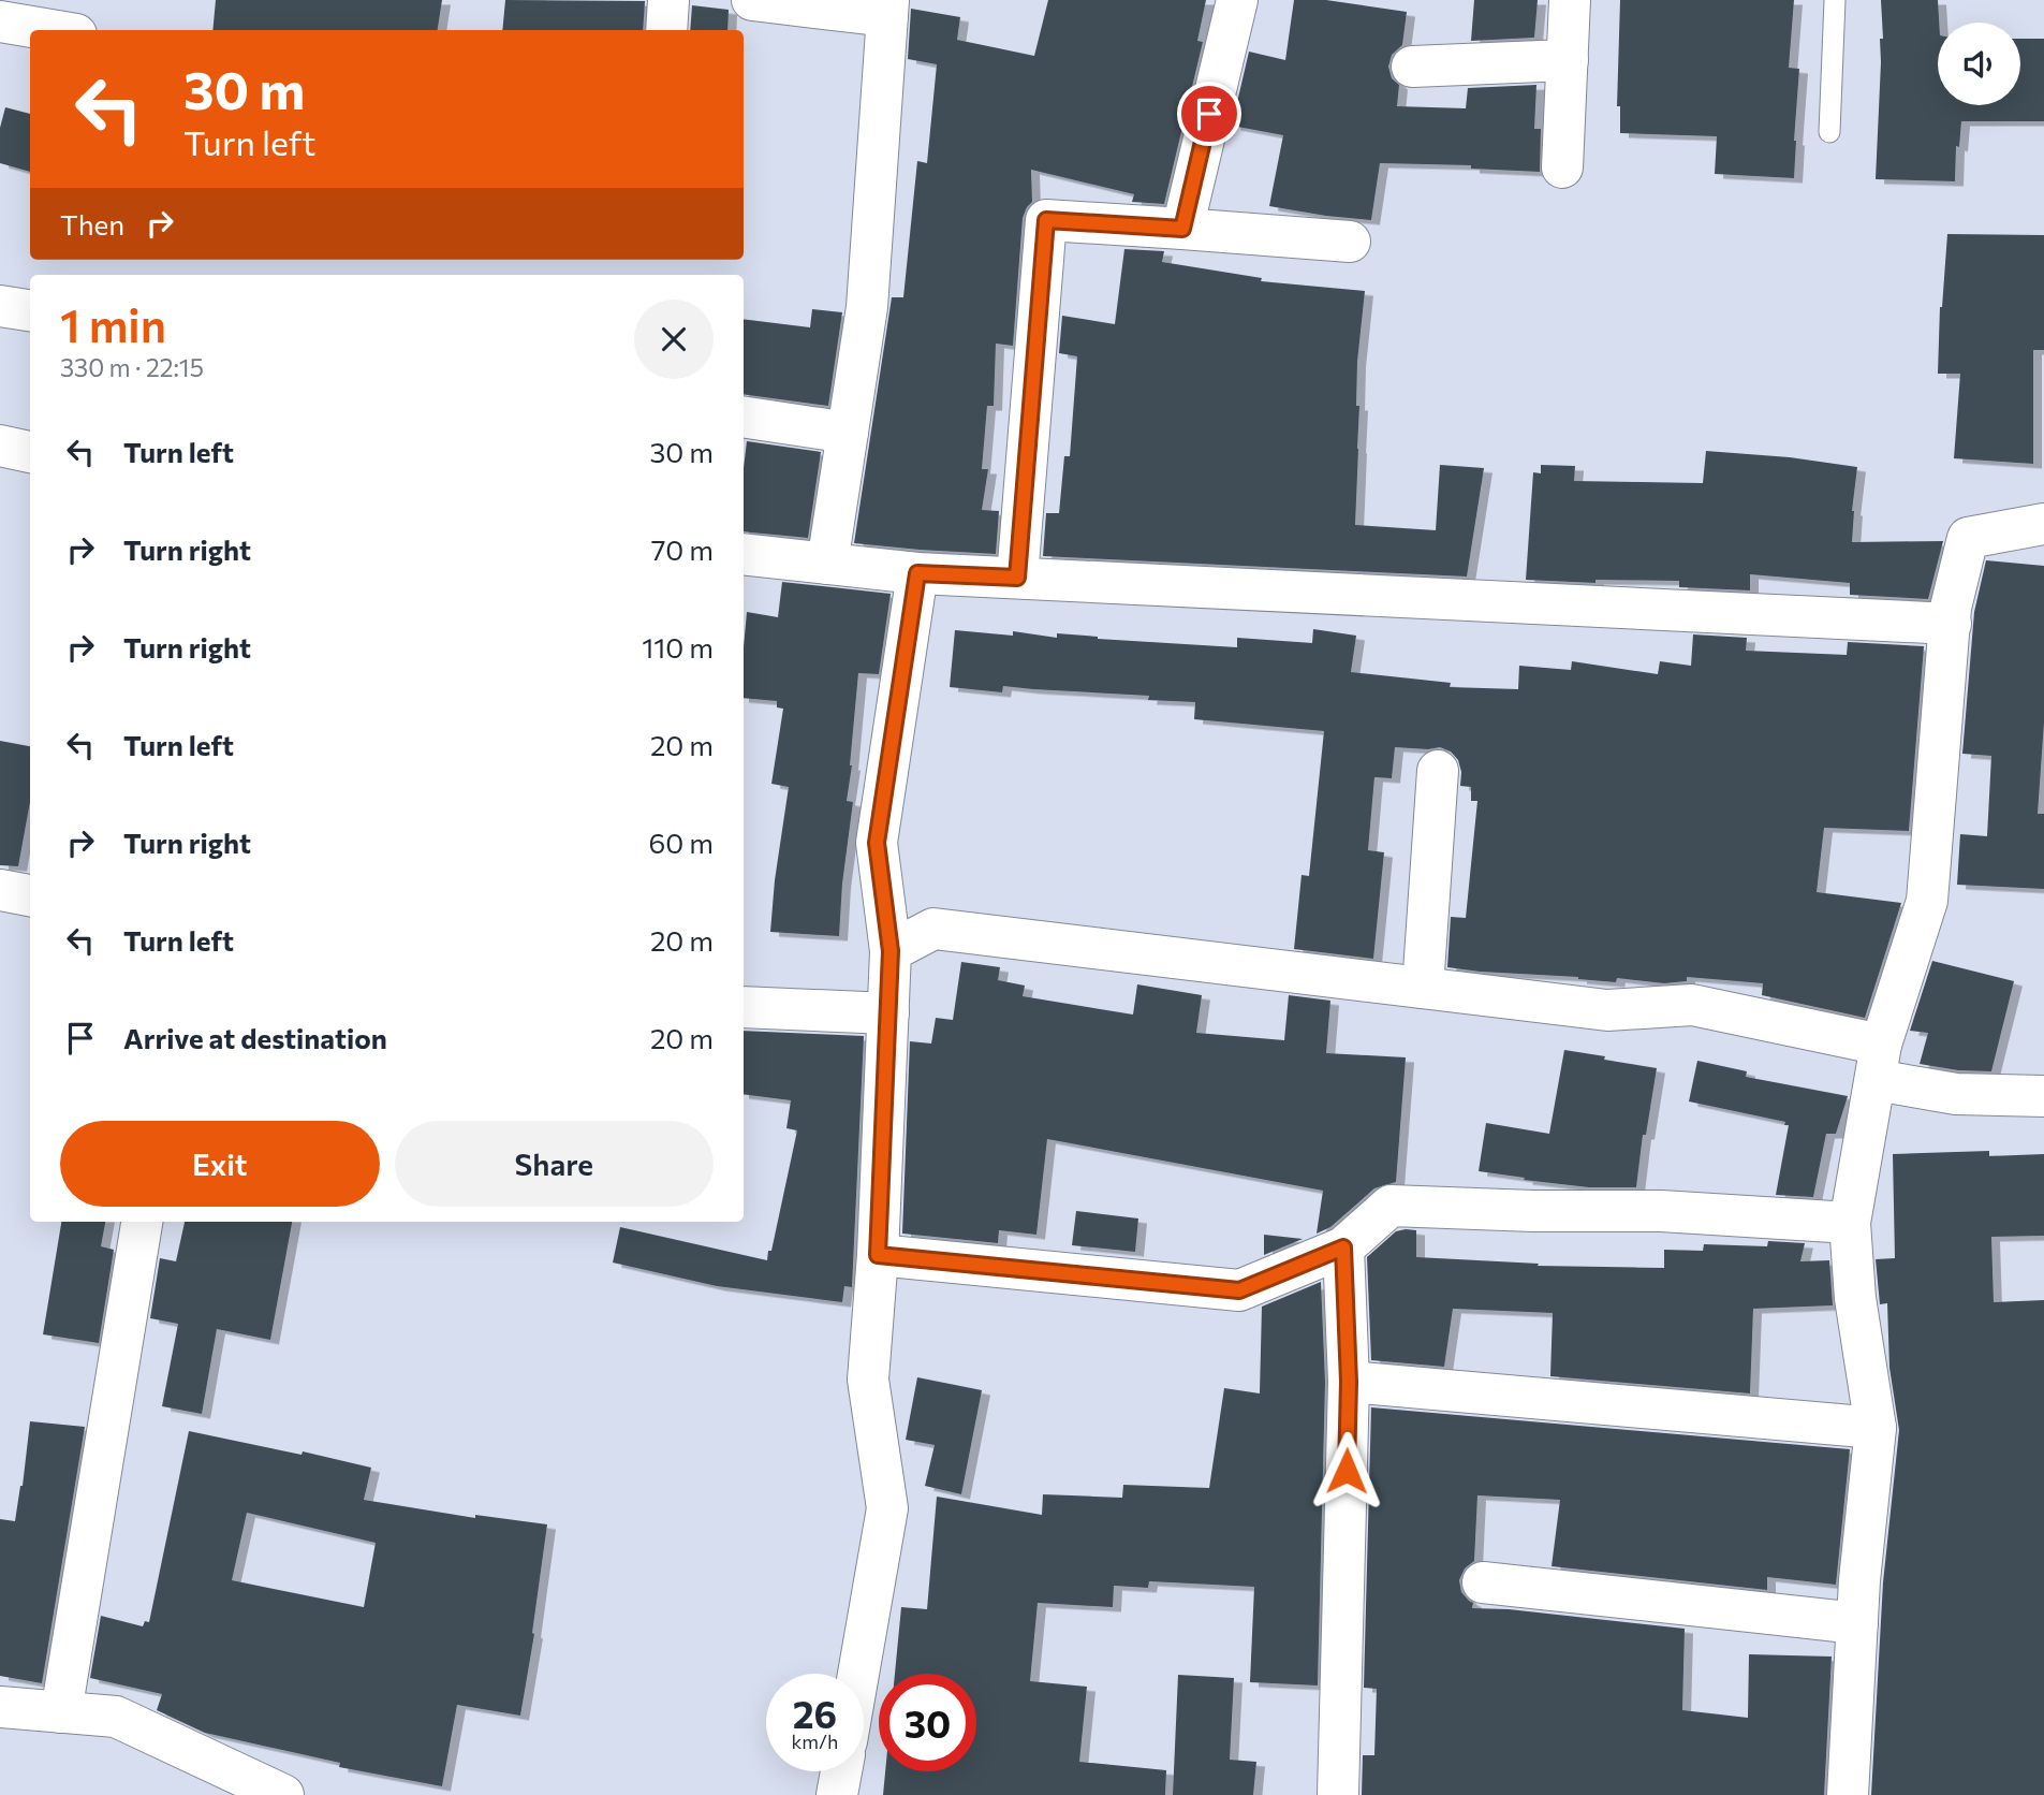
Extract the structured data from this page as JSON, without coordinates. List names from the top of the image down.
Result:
{
  "page": {
    "turn": ["30 m", "Turn left"],
    "then": "Then",
    "heading": ["1 min", "330 m · 22:15"],
    "list": [
      {
        "name": "Turn left",
        "value": "30 m"
      },
      {
        "name": "Turn right",
        "value": "70 m"
      },
      {
        "name": "Turn right",
        "value": "110 m"
      },
      {
        "name": "Turn left",
        "value": "20 m"
      },
      {
        "name": "Turn right",
        "value": "60 m"
      },
      {
        "name": "Turn left",
        "value": "20 m"
      },
      {
        "name": "Arrive at destination",
        "value": "20 m"
      }
    ],
    "buttons": ["Exit", "Share"],
    "speed": "26 km/h",
    "limit": "30"
  }
}
